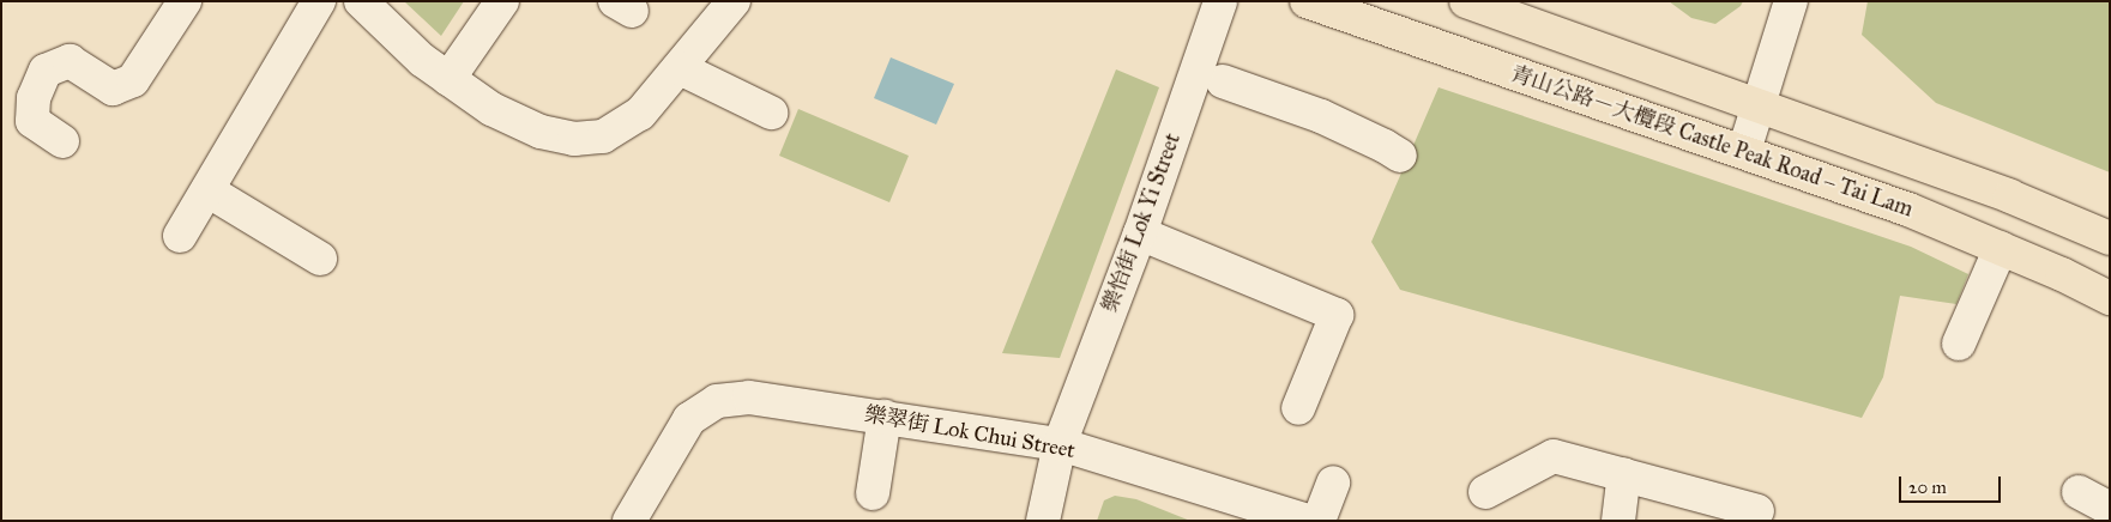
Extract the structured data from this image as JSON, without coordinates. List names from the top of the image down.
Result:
{
  "streets": {
    "main road": ["青山公路－大欖段 Castle Peak Road – Tai Lam"],
    "street": ["樂怡街 Lok Yi Street", "樂翠街 Lok Chui Street"]
  },
  "crossings": [
    ["樂怡街 Lok Yi Street", "樂翠街 Lok Chui Street"]
  ],
  "scale_bar": "20 m"
}
